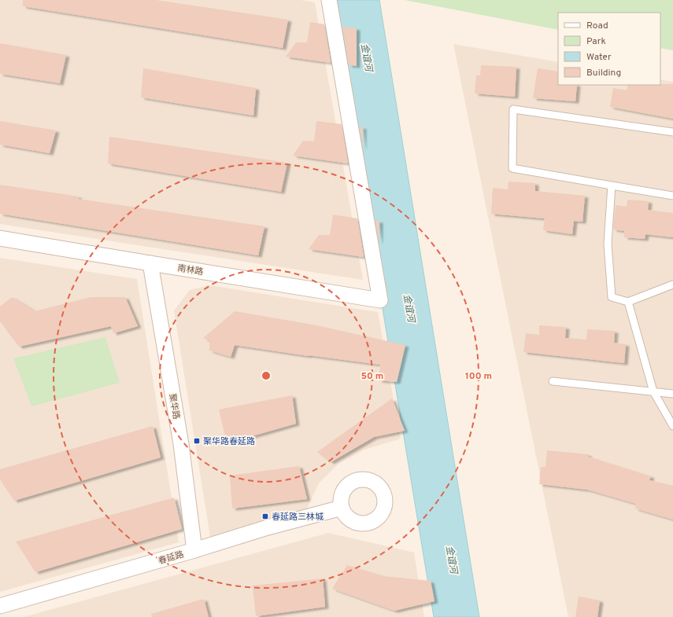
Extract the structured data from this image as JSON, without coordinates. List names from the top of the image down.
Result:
{
  "streets": {
    "street": ["南林路", "聚华路", "春延路"]
  },
  "crossings": [
    ["南林路", "聚华路"],
    ["聚华路", "春延路"]
  ],
  "water": ["金谊河"],
  "places": {
    "transit": ["聚华路春延路", "春延路三林城"]
  },
  "legend": [
    "Road",
    "Park",
    "Water",
    "Building"
  ],
  "rings": ["50 m", "100 m"]
}
